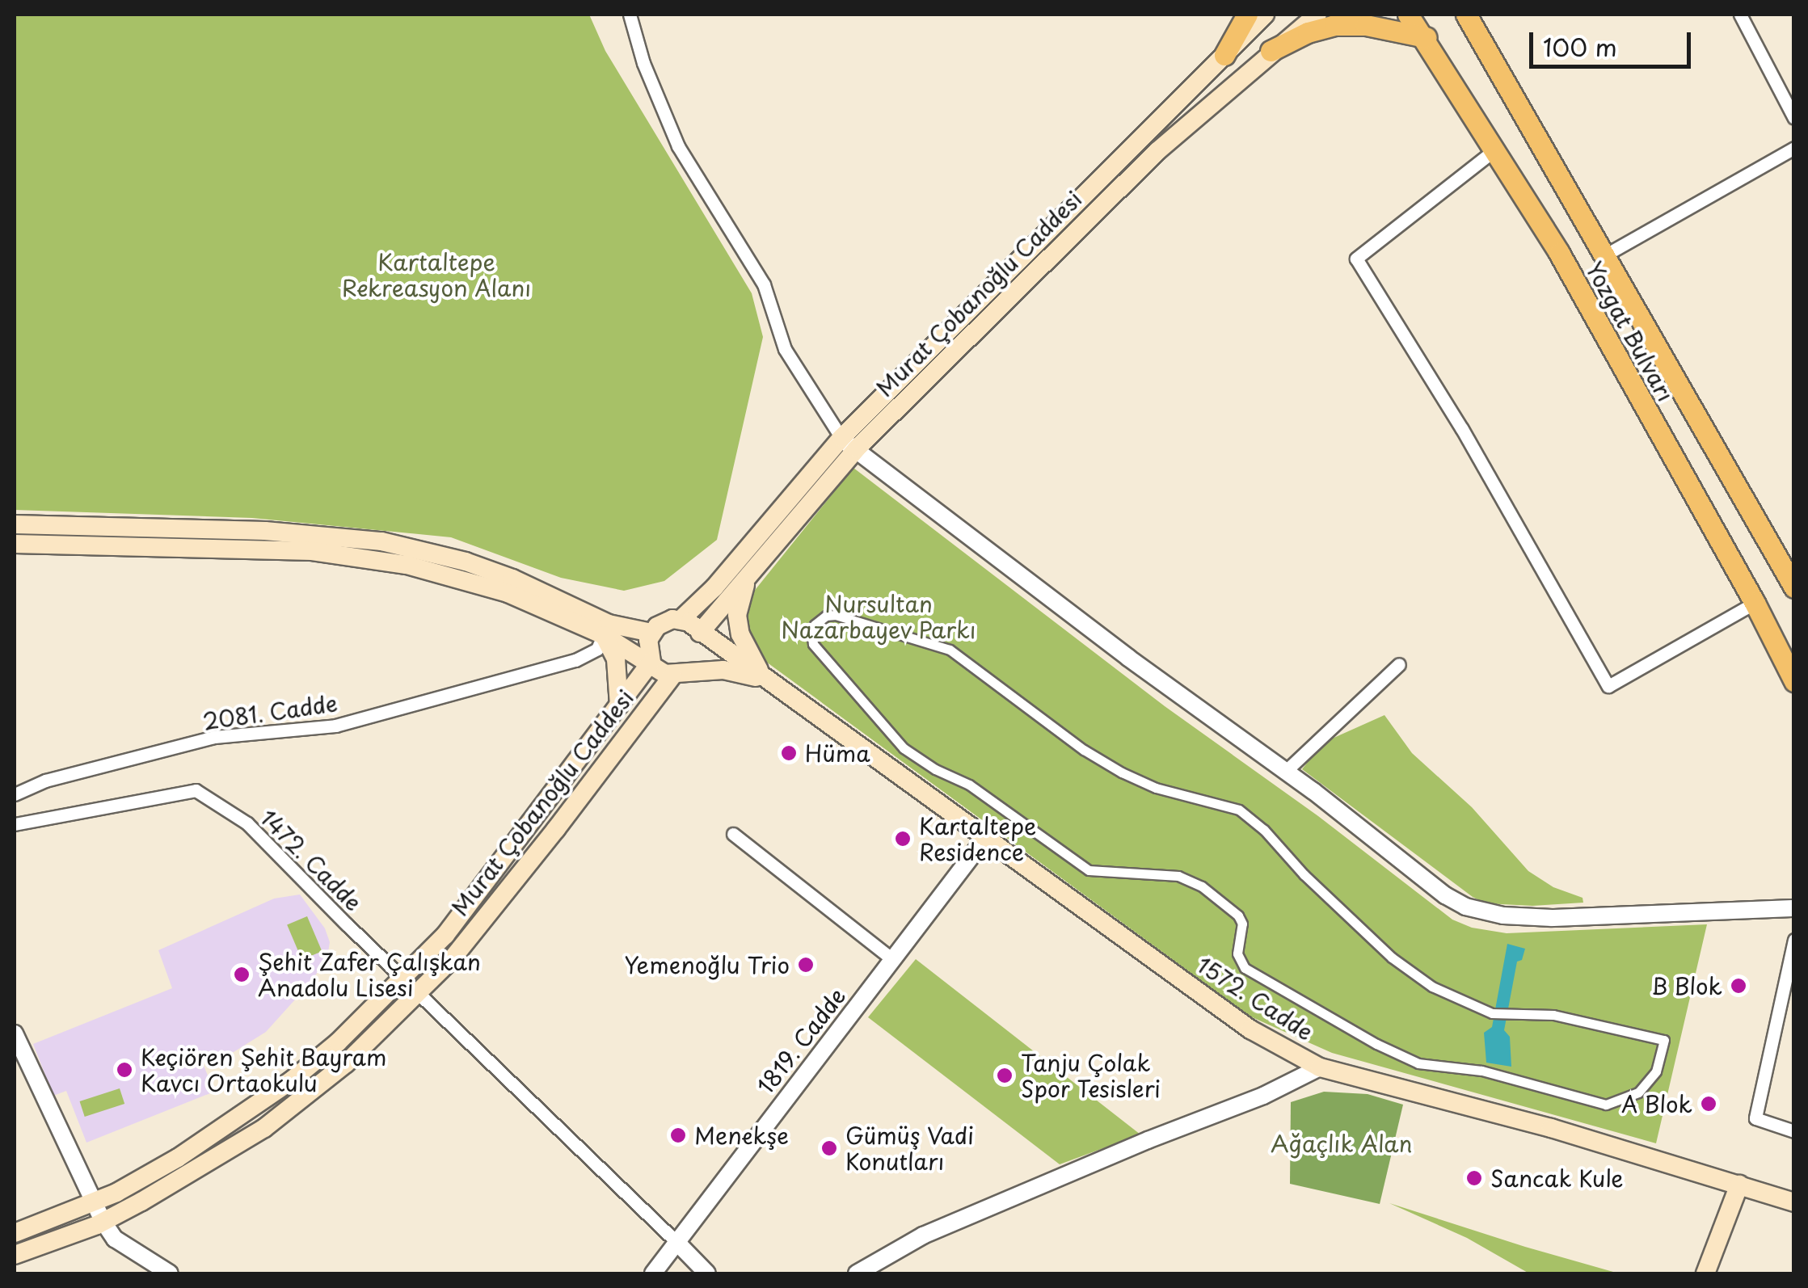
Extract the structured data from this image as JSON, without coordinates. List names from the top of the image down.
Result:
{
  "streets": {
    "main road": ["Murat Çobanoğlu Caddesi", "Yozgat Bulvarı", "1572. Cadde"],
    "street": ["2081. Cadde", "1472. Cadde", "1819. Cadde"]
  },
  "crossings": [
    ["Murat Çobanoğlu Caddesi", "1472. Cadde"],
    ["Murat Çobanoğlu Caddesi", "1572. Cadde"],
    ["1472. Cadde", "1819. Cadde"],
    ["1572. Cadde", "1819. Cadde"]
  ],
  "parks": ["Kartaltepe Rekreasyon Alanı", "Nursultan Nazarbayev Parkı", "Ağaçlık Alan"],
  "places": [
    "Hüma",
    "Kartaltepe Residence",
    "Yemenoğlu Trio",
    "Şehit Zafer Çalışkan Anadolu Lisesi",
    "B Blok",
    "Keçiören Şehit Bayram Kavcı Ortaokulu",
    "Tanju Çolak Spor Tesisleri",
    "A Blok",
    "Menekşe",
    "Gümüş Vadi Konutları",
    "Sancak Kule"
  ],
  "scale_bar": "100 m"
}
